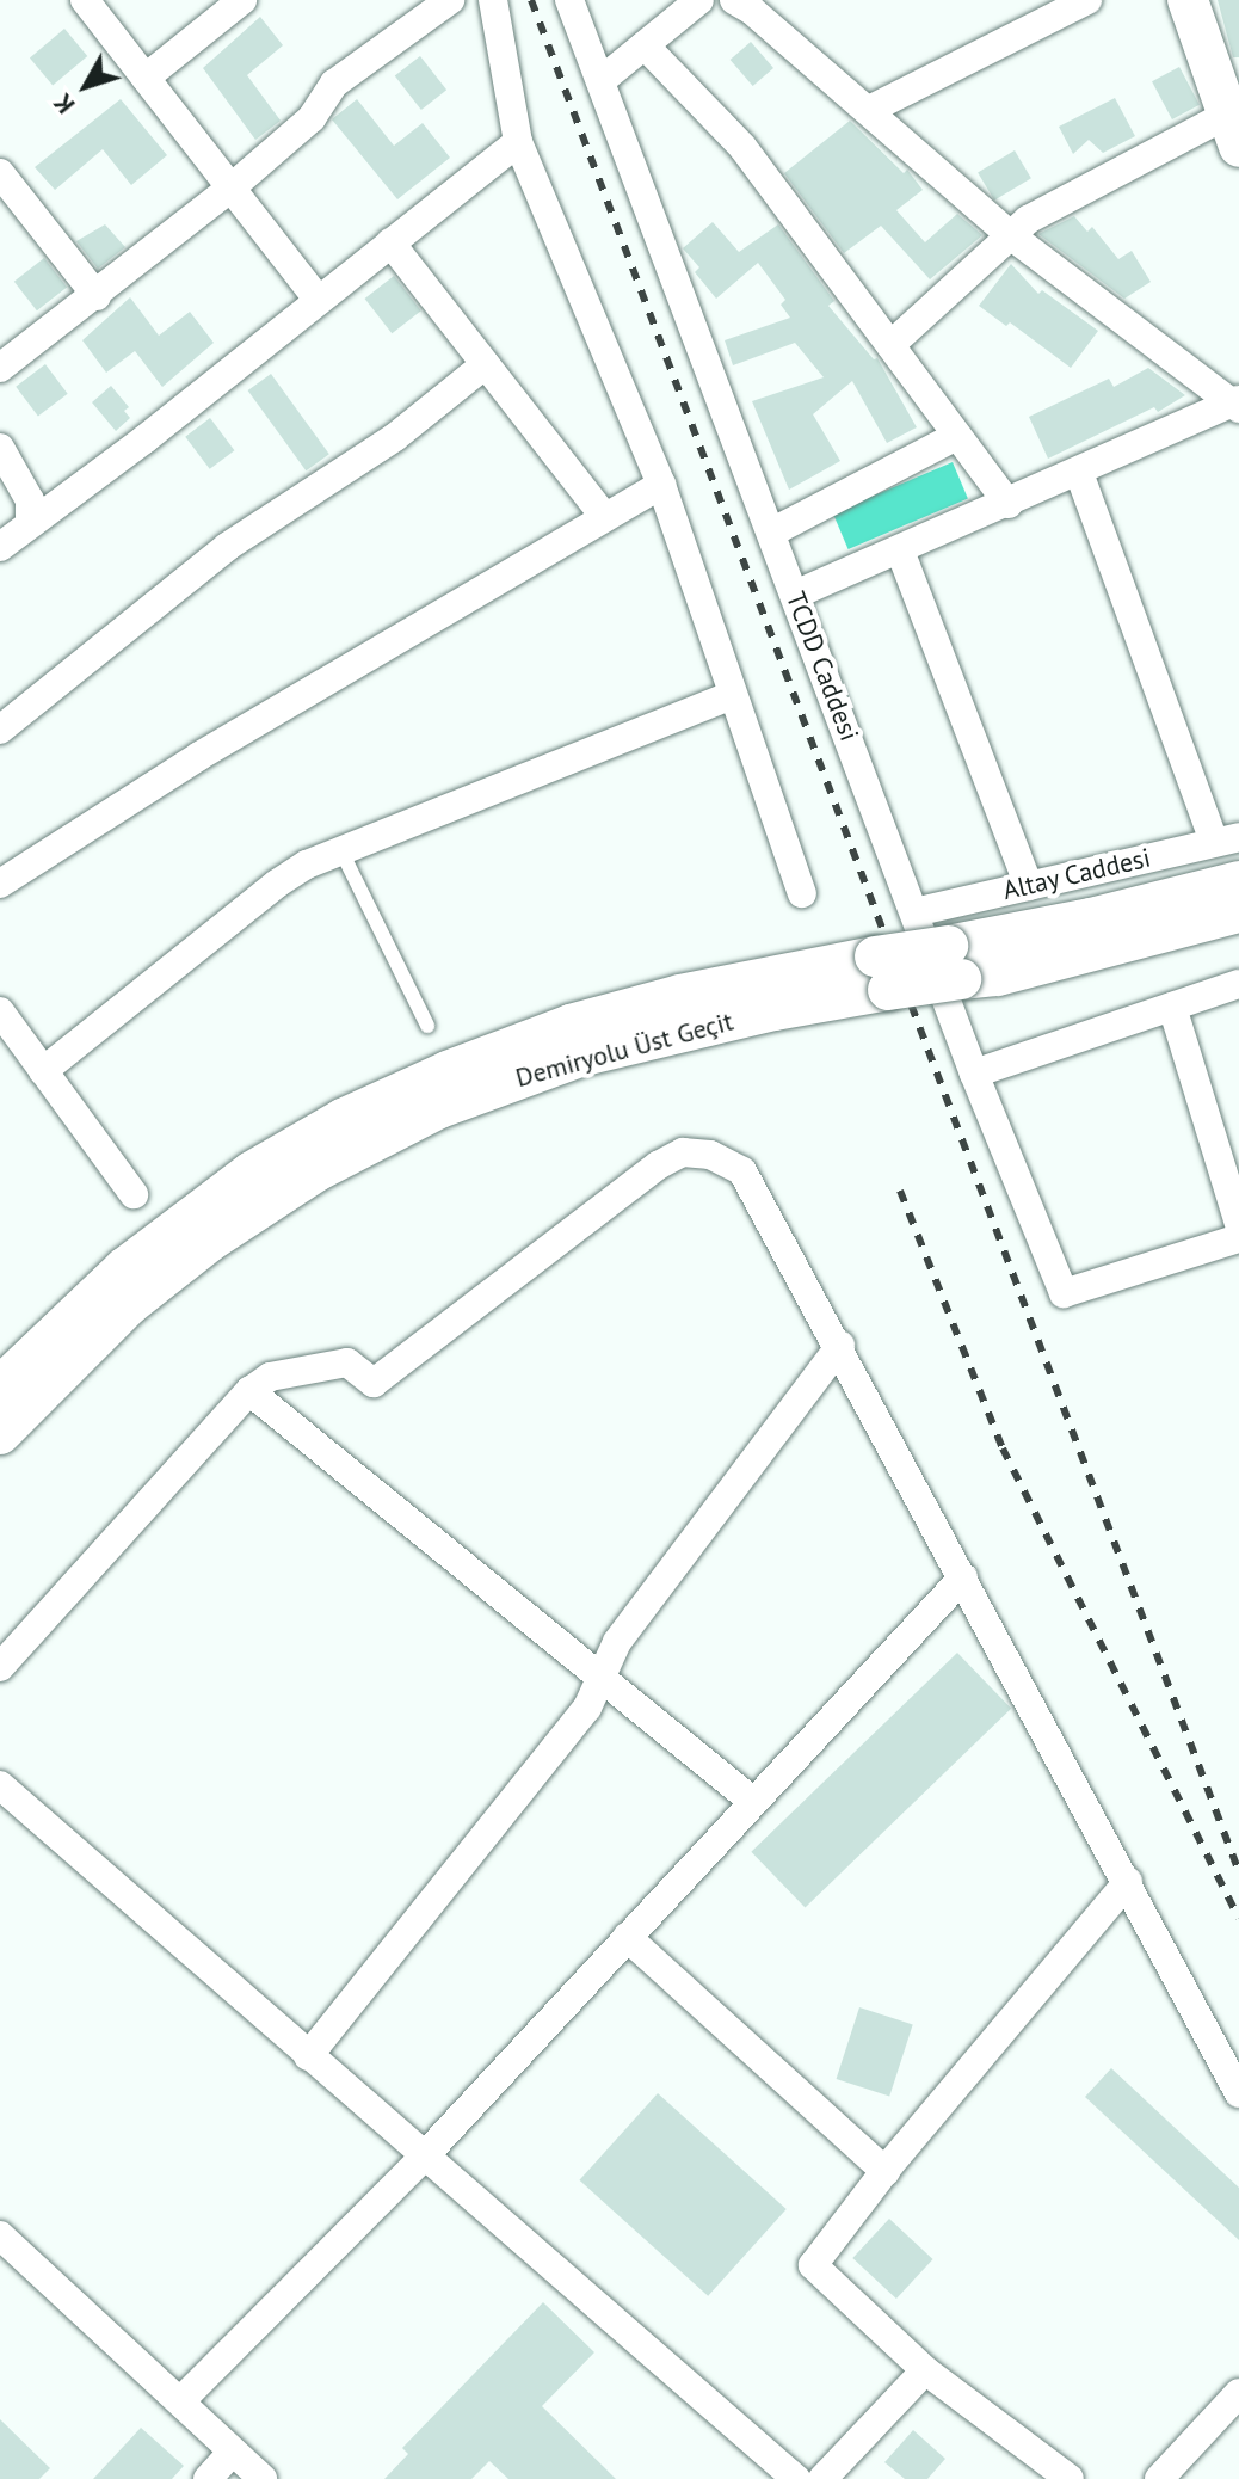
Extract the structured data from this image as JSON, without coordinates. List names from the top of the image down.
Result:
{
  "streets": {
    "main road": ["Demiryolu Üst Geçit"],
    "street": ["TCDD Caddesi", "Altay Caddesi"]
  },
  "crossings": [
    ["TCDD Caddesi", "Altay Caddesi"]
  ],
  "north": "bottom left"
}
